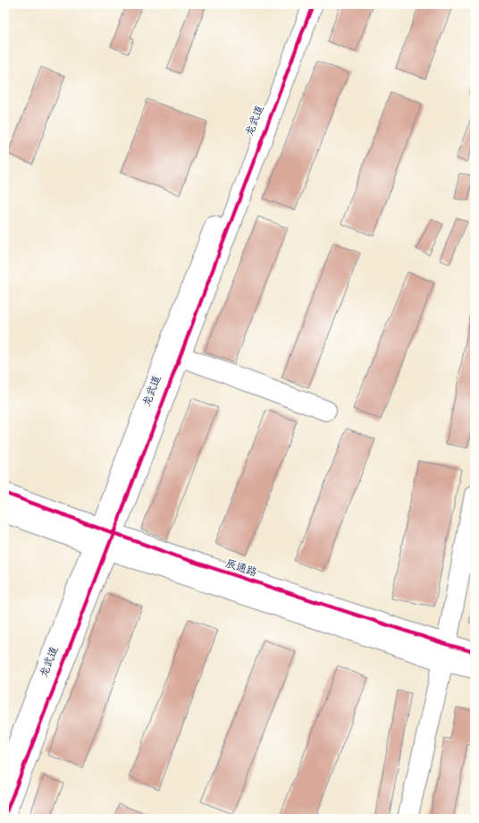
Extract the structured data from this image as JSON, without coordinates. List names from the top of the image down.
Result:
{
  "streets": {
    "street": ["龙武道"],
    "cycle path": ["辰通路"]
  }
}
